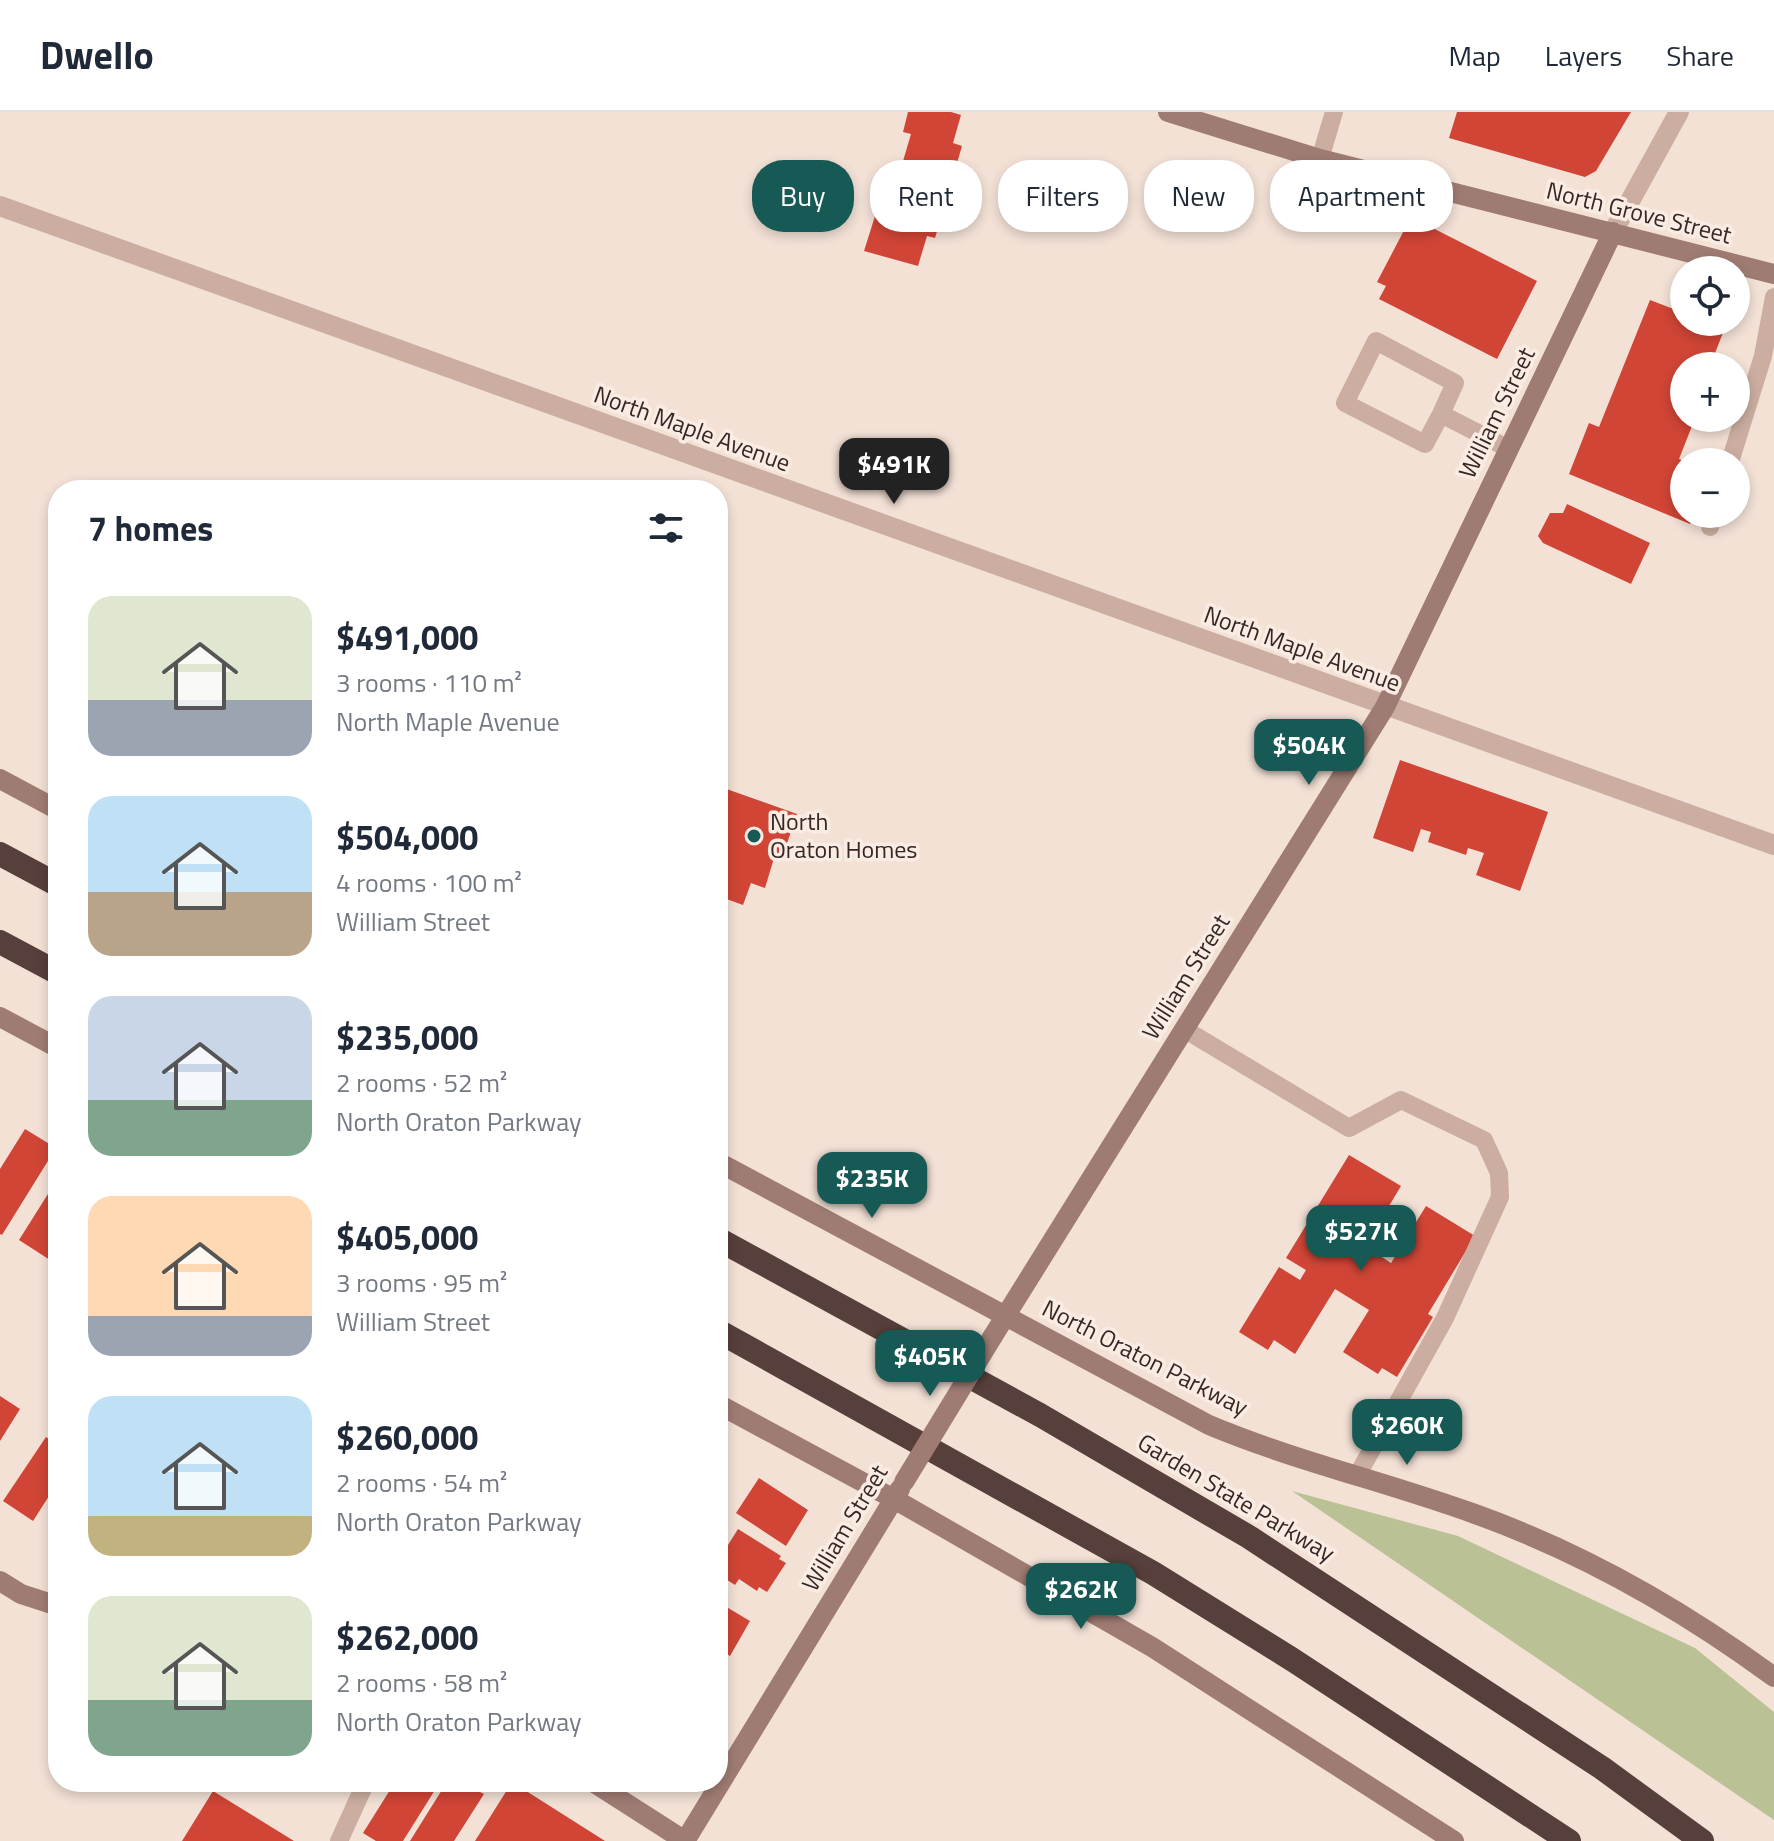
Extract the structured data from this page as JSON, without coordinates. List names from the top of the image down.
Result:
{
  "streets": {
    "highway": ["Garden State Parkway"],
    "main road": ["North Grove Street", "William Street", "North Oraton Parkway"],
    "street": ["North Maple Avenue"]
  },
  "crossings": [
    ["North Grove Street", "William Street"],
    ["William Street", "North Maple Avenue"],
    ["William Street", "North Oraton Parkway"]
  ],
  "places": ["North Oraton Homes"],
  "page": {
    "header": "Dwello",
    "nav": ["Map", "Layers", "Share"],
    "chip": [
      "Buy",
      "Rent",
      "Filters",
      "New",
      "Apartment"
    ],
    "map_buttons": ["+", "−"],
    "price": [
      "$491K",
      "$504K",
      "$235K",
      "$527K",
      "$405K",
      "$260K",
      "$262K"
    ],
    "heading": "7 homes",
    "list": [
      {
        "name": "$491,000",
        "note": "3 rooms · 110 m² · North Maple Avenue"
      },
      {
        "name": "$504,000",
        "note": "4 rooms · 100 m² · William Street"
      },
      {
        "name": "$235,000",
        "note": "2 rooms · 52 m² · North Oraton Parkway"
      },
      {
        "name": "$405,000",
        "note": "3 rooms · 95 m² · William Street"
      },
      {
        "name": "$260,000",
        "note": "2 rooms · 54 m² · North Oraton Parkway"
      },
      {
        "name": "$262,000",
        "note": "2 rooms · 58 m² · North Oraton Parkway"
      }
    ]
  }
}
